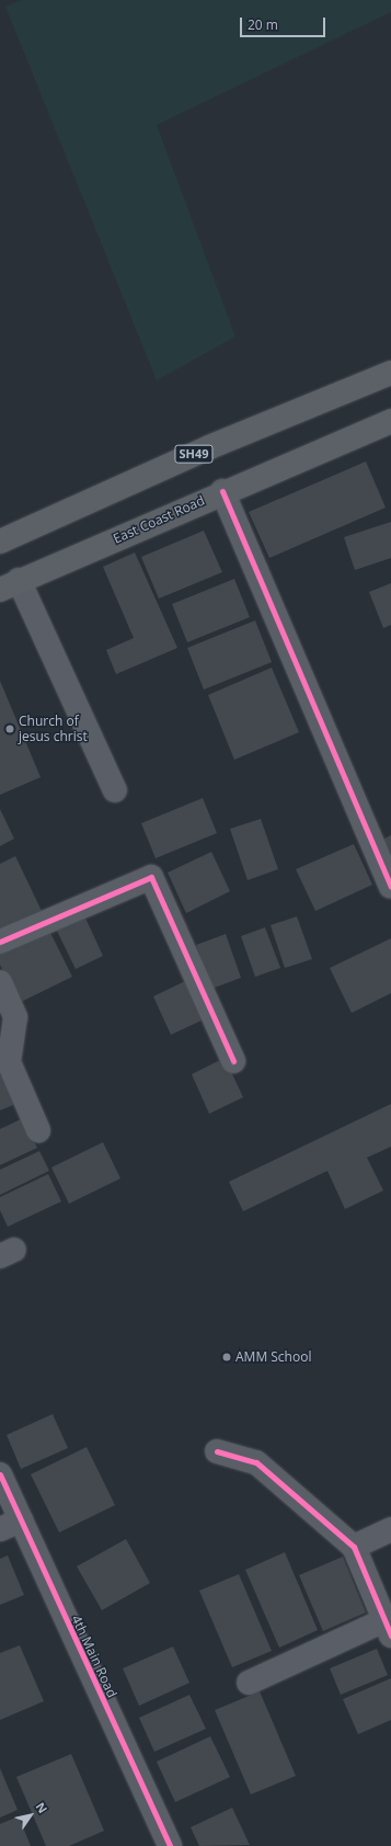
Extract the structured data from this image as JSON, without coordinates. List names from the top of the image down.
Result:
{
  "streets": {
    "main road": ["SH49", "East Coast Road"],
    "street": ["4th Main Road"]
  },
  "places": ["Church of jesus christ", "AMM School"],
  "scale_bar": "20 m",
  "north": "top right"
}
